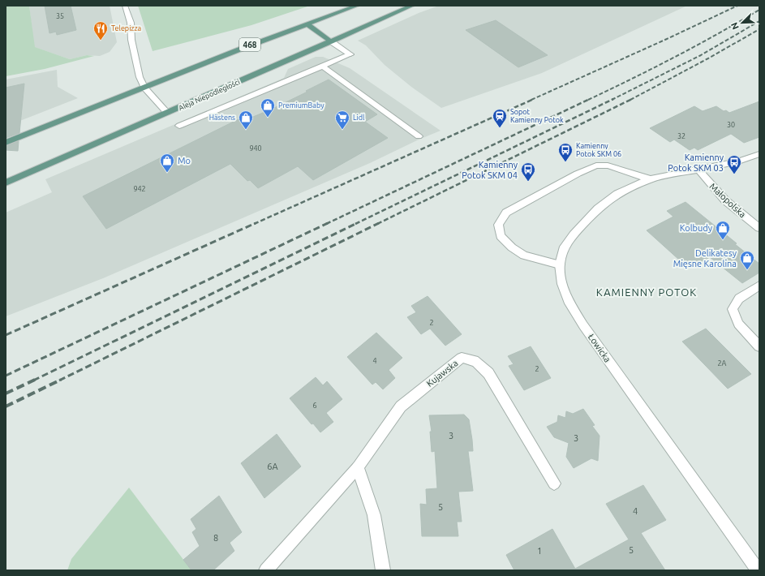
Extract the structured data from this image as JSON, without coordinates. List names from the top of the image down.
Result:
{
  "streets": {
    "main road": ["468", "Aleja Niepodległości"],
    "street": ["Małopolska", "Łowicka", "Kujawska"]
  },
  "crossings": [
    ["Małopolska", "Łowicka"]
  ],
  "districts": ["KAMIENNY POTOK"],
  "places": {
    "restaurant": ["Telepizza"],
    "shop": [
      "PremiumBaby",
      "Hästens",
      "Mo",
      "Kolbudy",
      "Delikatesy Mięsne Karolina"
    ],
    "station": ["Sopot Kamienny Potok"],
    "supermarket": ["Lidl"],
    "bus stop": ["Kamienny Potok SKM 06", "Kamienny Potok SKM 03", "Kamienny Potok SKM 04"]
  },
  "house_numbers": [
    "35",
    "30",
    "32",
    "940",
    "942",
    "2",
    "4",
    "2A",
    "2",
    "6",
    "3",
    "3",
    "6A",
    "5",
    "4",
    "8",
    "5",
    "1"
  ],
  "north": "bottom left"
}
